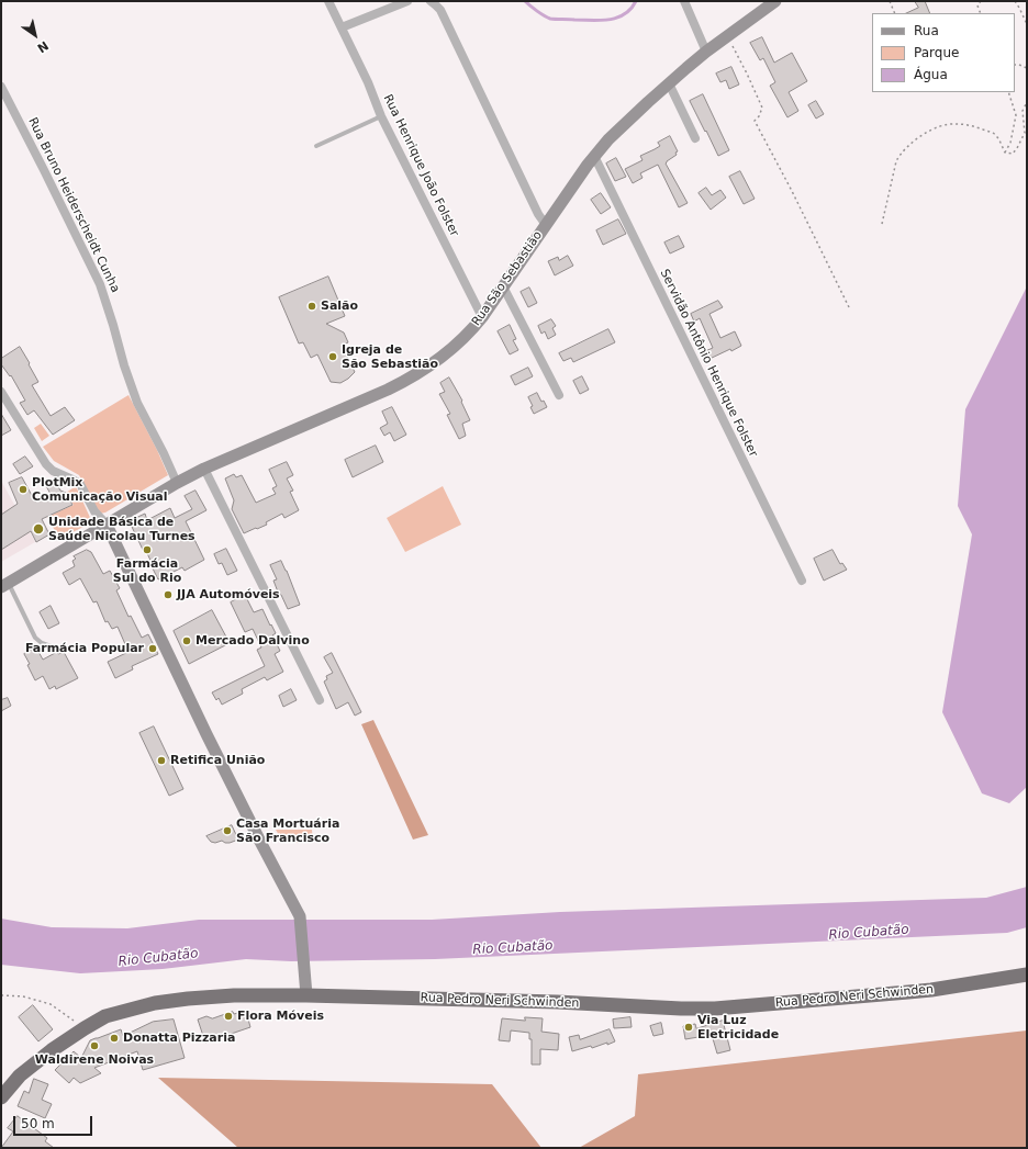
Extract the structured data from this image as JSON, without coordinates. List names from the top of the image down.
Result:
{
  "streets": {
    "highway": ["Rua Pedro Neri Schwinden"],
    "main road": ["Rua São Sebastião"],
    "street": ["Rua Henrique João Folster", "Rua Bruno Heiderscheidt Cunha", "Servidão Antônio Henrique Folster"]
  },
  "crossings": [
    ["Rua Henrique João Folster", "Rua São Sebastião"],
    ["Rua Bruno Heiderscheidt Cunha", "Rua São Sebastião"],
    ["Rua São Sebastião", "Servidão Antônio Henrique Folster"]
  ],
  "water": ["Rio Cubatão"],
  "places": [
    "Salão",
    "Igreja de São Sebastião",
    "PlotMix Comunicação Visual",
    "Unidade Básica de Saúde Nicolau Turnes",
    "Farmácia Sul do Rio",
    "JJA Automóveis",
    "Mercado Dalvino",
    "Farmácia Popular",
    "Retifica União",
    "Casa Mortuária São Francisco",
    "Flora Móveis",
    "Via Luz Eletricidade",
    "Donatta Pizzaria",
    "Waldirene Noivas"
  ],
  "legend": ["Rua", "Parque", "Água"],
  "scale_bar": "50 m",
  "north": "bottom right"
}
